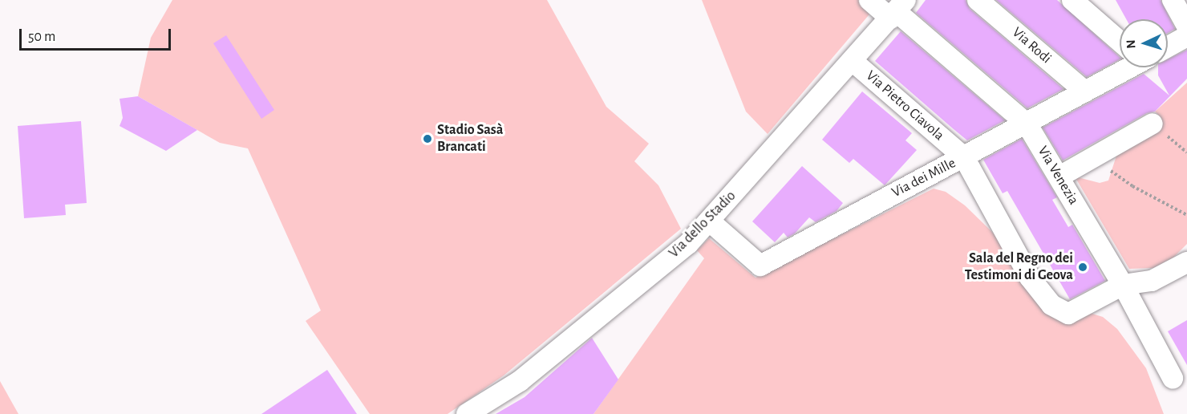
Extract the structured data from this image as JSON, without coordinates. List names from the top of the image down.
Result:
{
  "streets": {
    "street": [
      "Via Rodi",
      "Via Pietro Ciavola",
      "Via Venezia",
      "Via dei Mille",
      "Via dello Stadio"
    ]
  },
  "crossings": [
    ["Via Rodi", "Via dei Mille"],
    ["Via Pietro Ciavola", "Via Venezia"],
    ["Via Pietro Ciavola", "Via dei Mille"],
    ["Via Pietro Ciavola", "Via dello Stadio"],
    ["Via Venezia", "Via dei Mille"],
    ["Via Venezia", "Via dello Stadio"],
    ["Via dei Mille", "Via dello Stadio"]
  ],
  "places": ["Stadio Sasà Brancati", "Sala del Regno dei Testimoni di Geova"],
  "scale_bar": "50 m",
  "north": "left"
}
